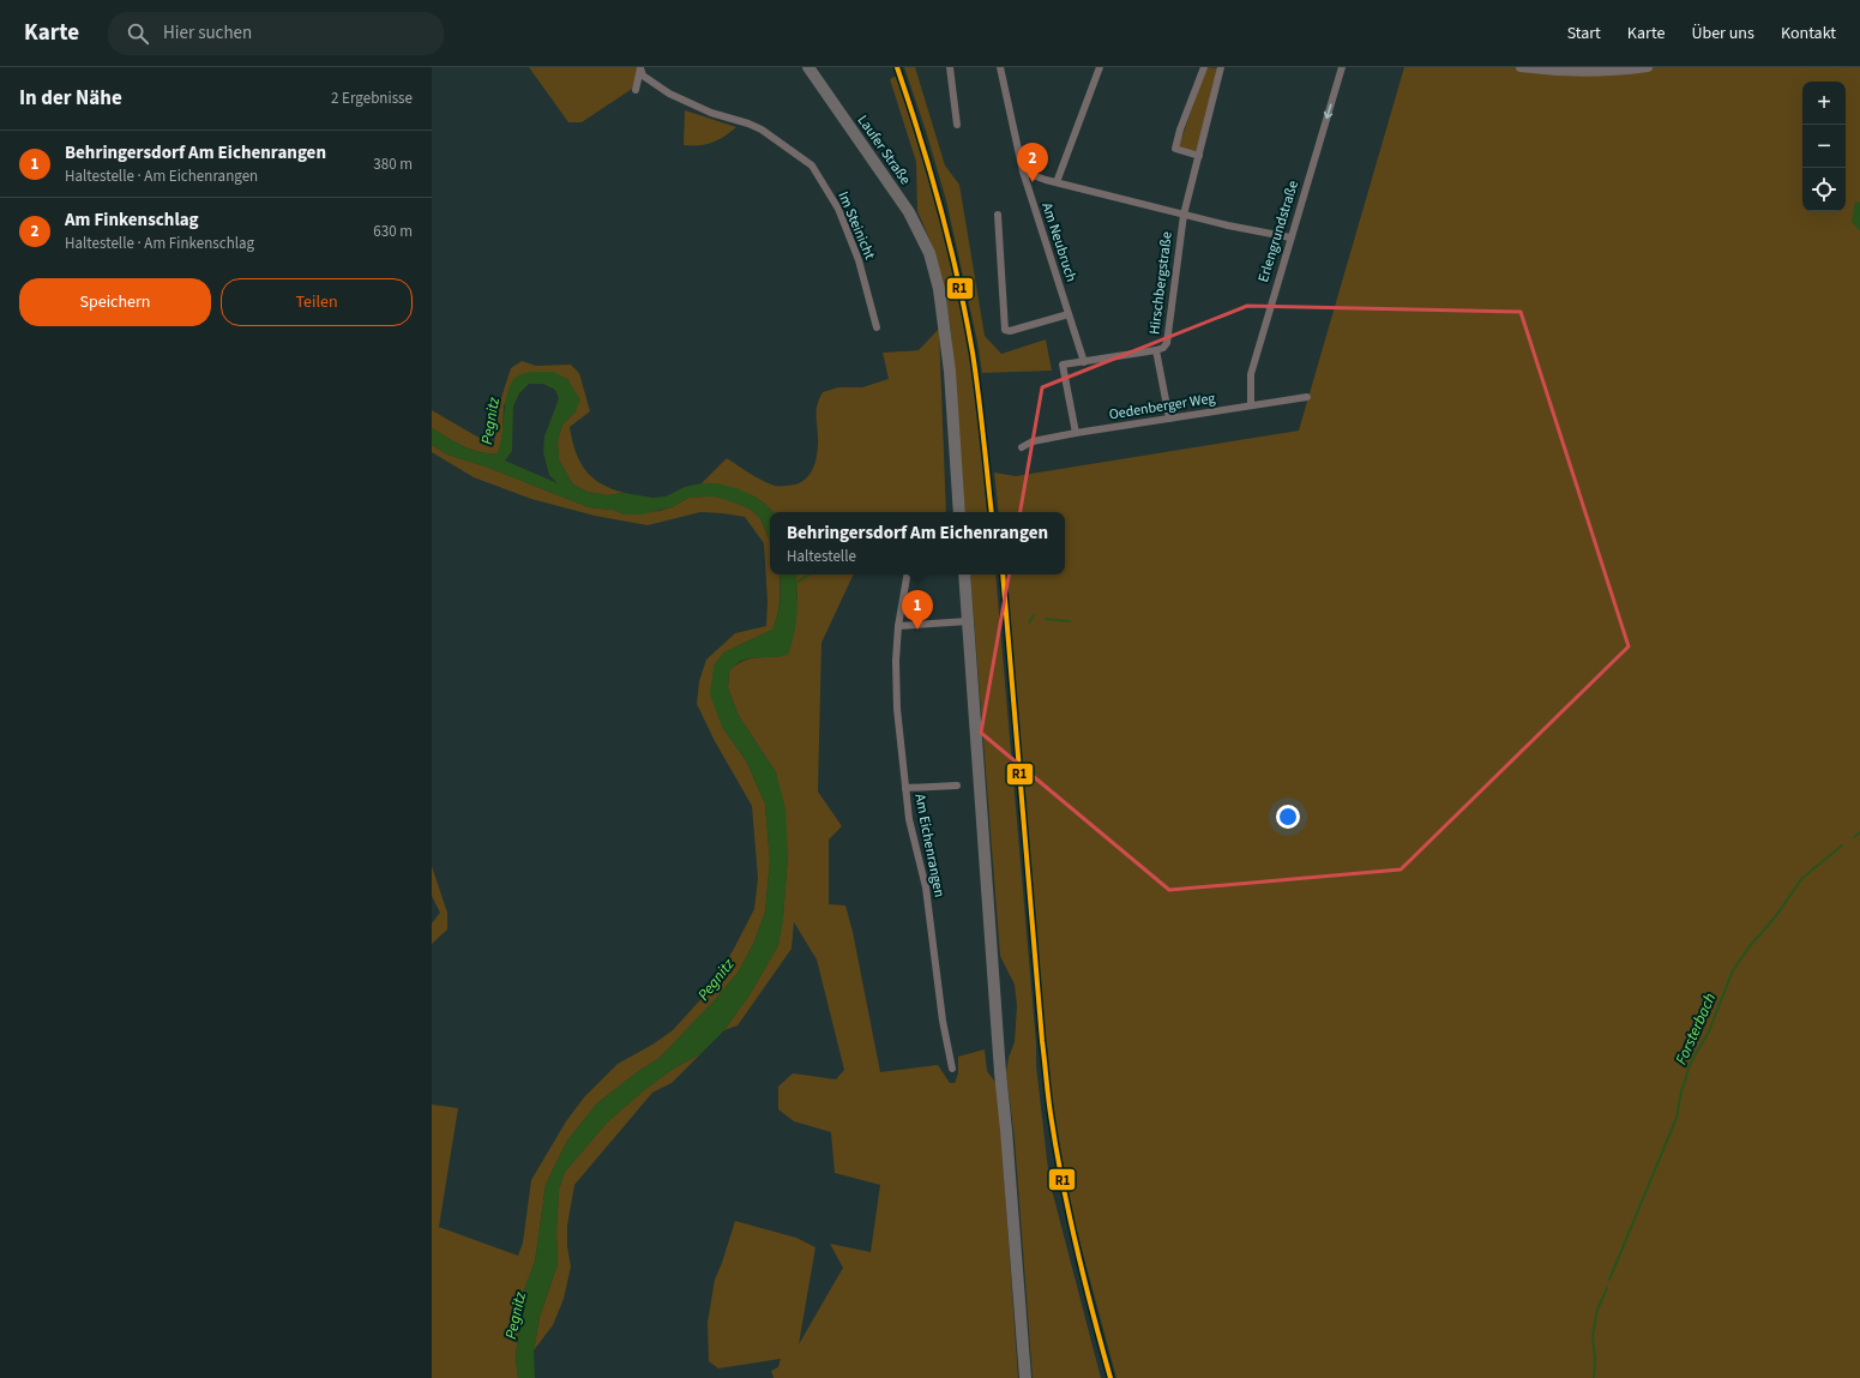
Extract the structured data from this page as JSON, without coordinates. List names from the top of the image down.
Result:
{
  "streets": {
    "main road": ["Laufer Straße"],
    "street": [
      "Im Steinicht",
      "Erlengrundstraße",
      "Am Neubruch",
      "Hirschbergstraße",
      "Oedenberger Weg",
      "Am Eichenrangen"
    ]
  },
  "crossings": [
    ["Erlengrundstraße", "Oedenberger Weg"],
    ["Am Neubruch", "Hirschbergstraße"],
    ["Hirschbergstraße", "Oedenberger Weg"]
  ],
  "one_way": ["Erlengrundstraße"],
  "water": ["Pegnitz", "Forsterbach"],
  "lines": ["transit line R1"],
  "page": {
    "header": "Karte",
    "search": "Hier suchen",
    "nav": [
      "Start",
      "Karte",
      "Über uns",
      "Kontakt"
    ],
    "heading": ["In der Nähe", "2 Ergebnisse"],
    "map_buttons": ["+", "−"],
    "list": [
      {
        "mark": "1",
        "name": "Behringersdorf Am Eichenrangen",
        "note": "Haltestelle · Am Eichenrangen",
        "value": "380 m"
      },
      {
        "mark": "2",
        "name": "Am Finkenschlag",
        "note": "Haltestelle · Am Finkenschlag",
        "value": "630 m"
      }
    ],
    "pins": ["2", "1"],
    "buttons": ["Speichern", "Teilen"],
    "popup": ["Behringersdorf Am Eichenrangen", "Haltestelle"]
  }
}
